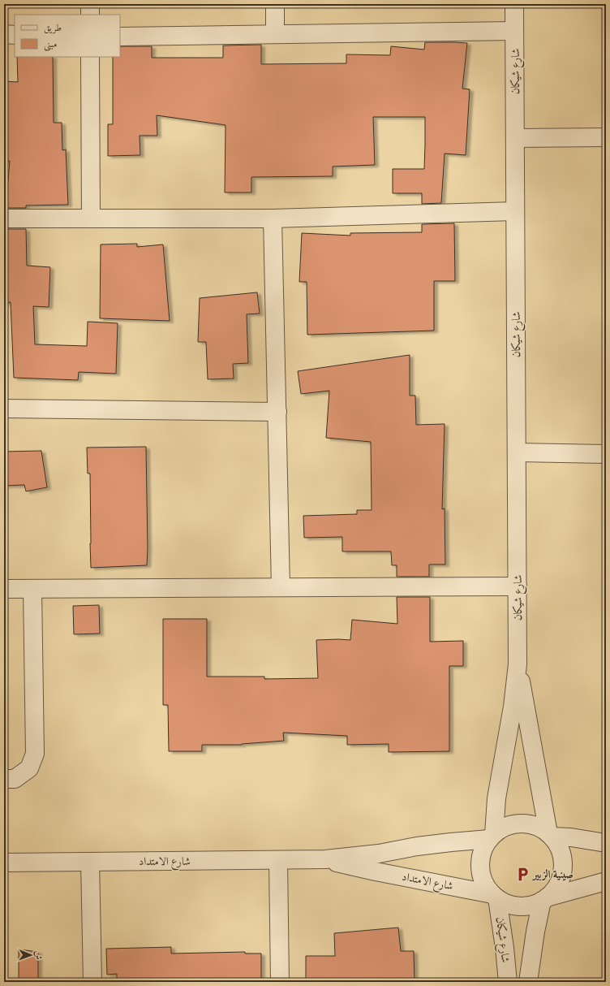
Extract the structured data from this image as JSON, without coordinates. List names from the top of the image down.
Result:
{
  "streets": {
    "street": ["شارع شيكان", "شارع الامتداد"]
  },
  "crossings": [
    ["شارع شيكان", "شارع الامتداد"]
  ],
  "places": {
    "parking": ["صينية الزبير"]
  },
  "legend": ["طريق", "مبنى"],
  "north": "right"
}
